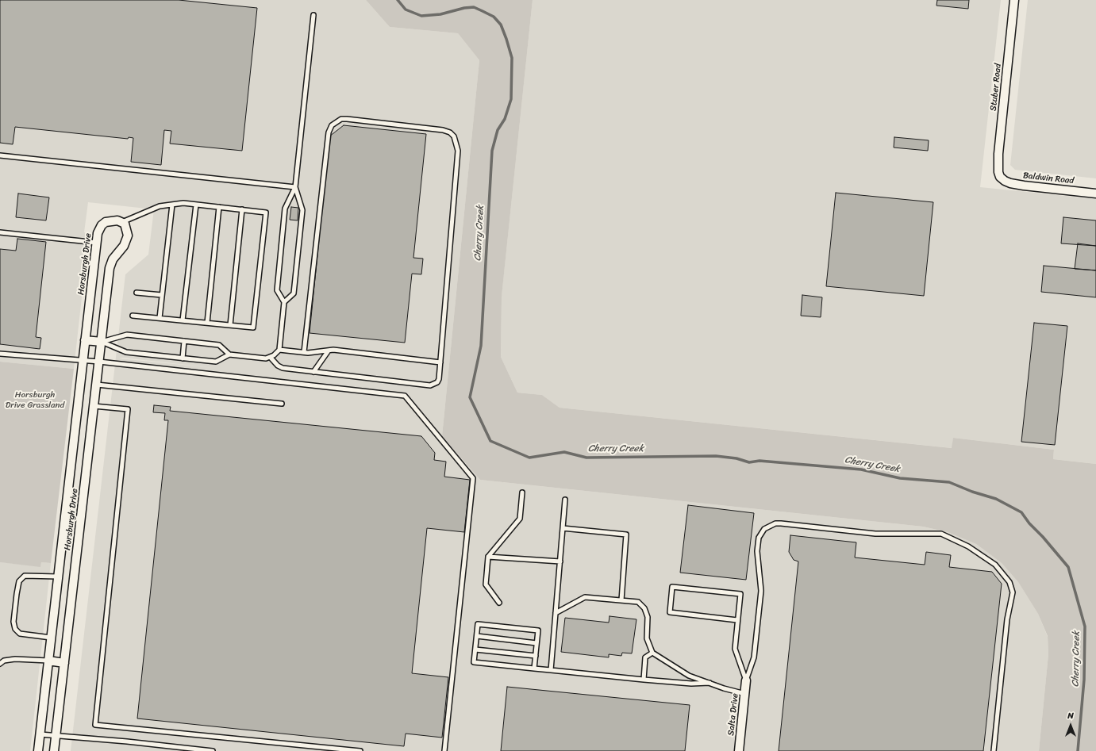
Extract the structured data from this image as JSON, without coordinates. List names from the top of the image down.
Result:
{
  "streets": {
    "street": [
      "Stuber Road",
      "Baldwin Road",
      "Horsburgh Drive",
      "Salta Drive"
    ]
  },
  "crossings": [
    ["Stuber Road", "Baldwin Road"]
  ],
  "water": ["Cherry Creek"],
  "parks": ["Horsburgh Drive Grassland"],
  "north": "top"
}
